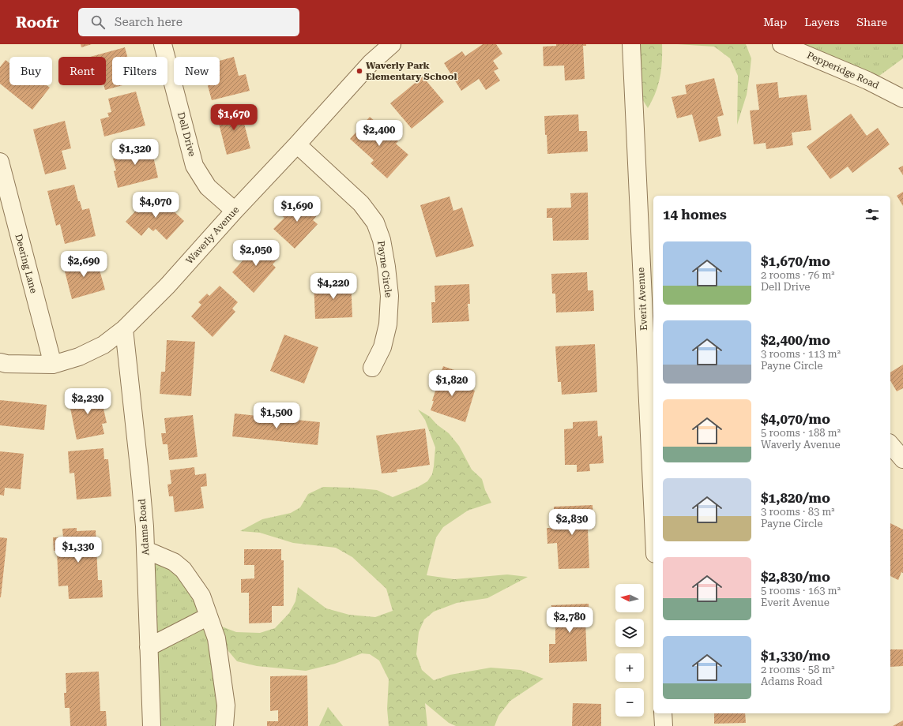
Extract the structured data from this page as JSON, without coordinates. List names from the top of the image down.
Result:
{
  "streets": {
    "street": [
      "Pepperidge Road",
      "Dell Drive",
      "Waverly Avenue",
      "Deering Lane",
      "Payne Circle",
      "Everit Avenue",
      "Adams Road"
    ]
  },
  "crossings": [
    ["Dell Drive", "Waverly Avenue"],
    ["Waverly Avenue", "Deering Lane"],
    ["Waverly Avenue", "Payne Circle"],
    ["Waverly Avenue", "Adams Road"]
  ],
  "places": ["Waverly Park Elementary School"],
  "north": "left",
  "page": {
    "header": "Roofr",
    "search": "Search here",
    "nav": ["Map", "Layers", "Share"],
    "chip": [
      "Buy",
      "Rent",
      "Filters",
      "New"
    ],
    "price": [
      "$1,670",
      "$2,400",
      "$1,320",
      "$4,070",
      "$1,690",
      "$2,050",
      "$2,690",
      "$4,220",
      "$1,820",
      "$2,230",
      "$1,500",
      "$2,830",
      "$1,330",
      "$2,780"
    ],
    "heading": "14 homes",
    "list": [
      {
        "name": "$1,670/mo",
        "note": "2 rooms · 76 m² · Dell Drive"
      },
      {
        "name": "$2,400/mo",
        "note": "3 rooms · 113 m² · Payne Circle"
      },
      {
        "name": "$4,070/mo",
        "note": "5 rooms · 188 m² · Waverly Avenue"
      },
      {
        "name": "$1,820/mo",
        "note": "3 rooms · 83 m² · Payne Circle"
      },
      {
        "name": "$2,830/mo",
        "note": "5 rooms · 163 m² · Everit Avenue"
      },
      {
        "name": "$1,330/mo",
        "note": "2 rooms · 58 m² · Adams Road"
      }
    ],
    "map_buttons": ["+", "−"]
  }
}
